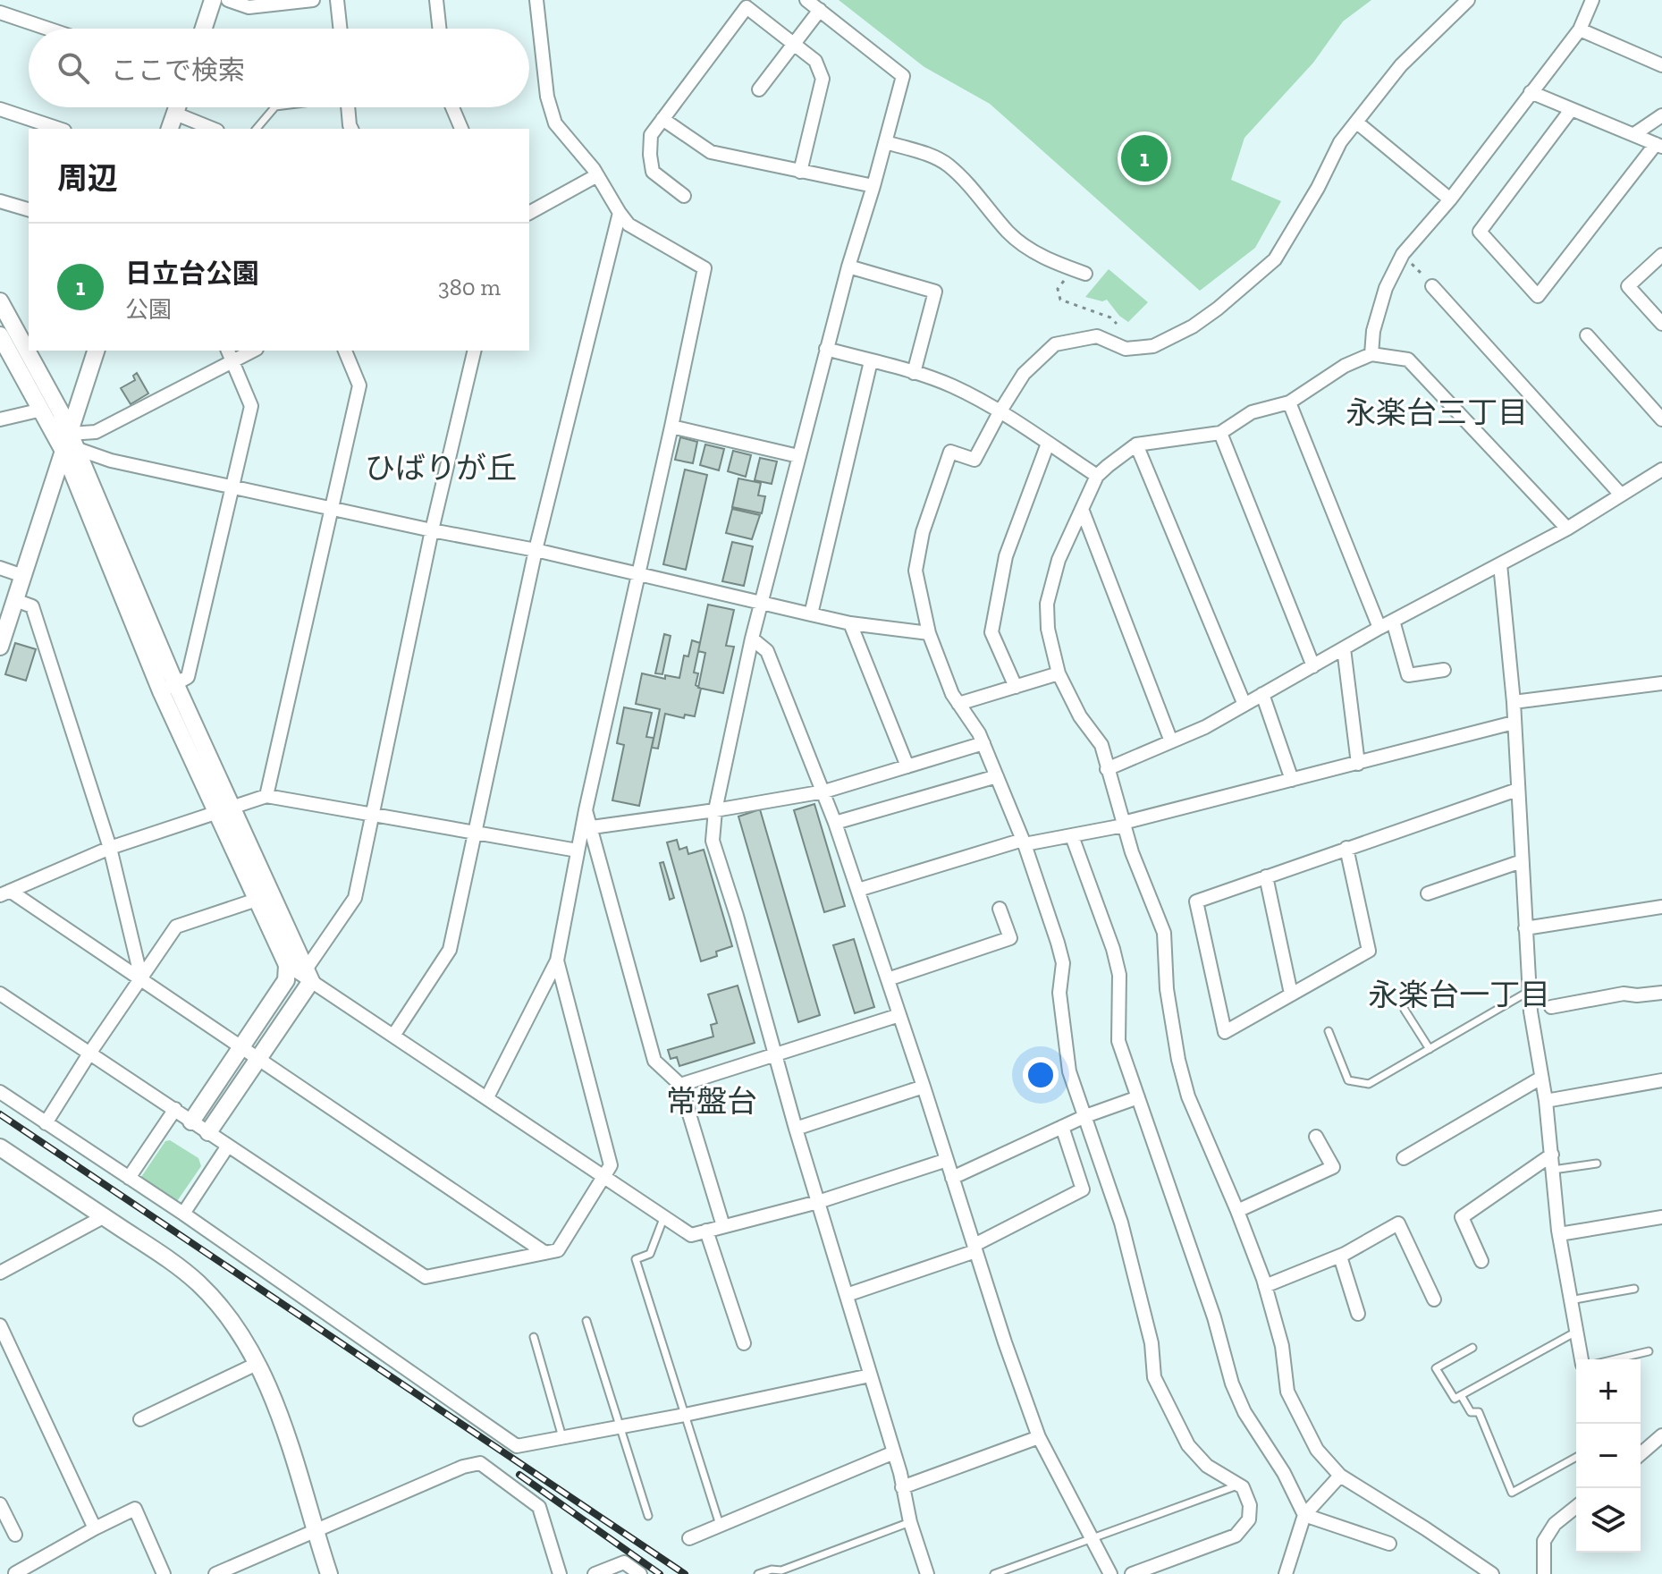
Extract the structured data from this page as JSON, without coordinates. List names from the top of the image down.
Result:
{
  "districts": [
    "永楽台三丁目",
    "ひばりが丘",
    "永楽台一丁目",
    "常盤台"
  ],
  "page": {
    "search": "ここで検索",
    "heading": "周辺",
    "pins": "1",
    "list": [
      {
        "mark": "1",
        "name": "日立台公園",
        "note": "公園",
        "value": "380 m"
      }
    ],
    "map_buttons": ["+", "−"]
  }
}
